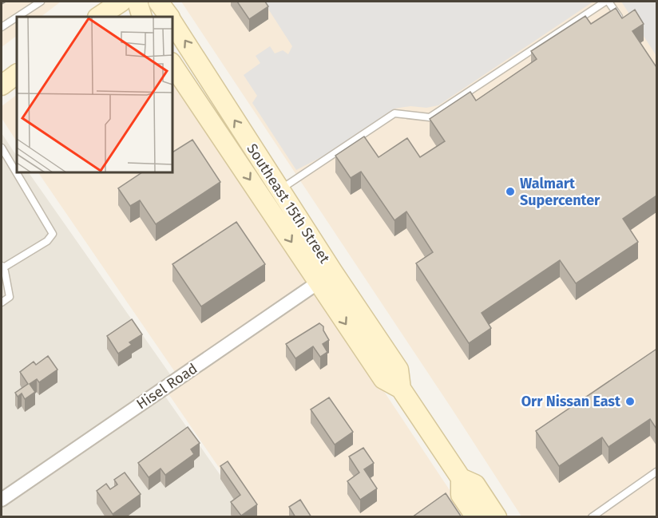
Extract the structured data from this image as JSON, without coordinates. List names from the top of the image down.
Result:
{
  "streets": {
    "main road": ["Southeast 15th Street"],
    "street": ["Hisel Road"]
  },
  "crossings": [
    ["Southeast 15th Street", "Hisel Road"]
  ],
  "places": ["Walmart Supercenter", "Orr Nissan East"]
}
